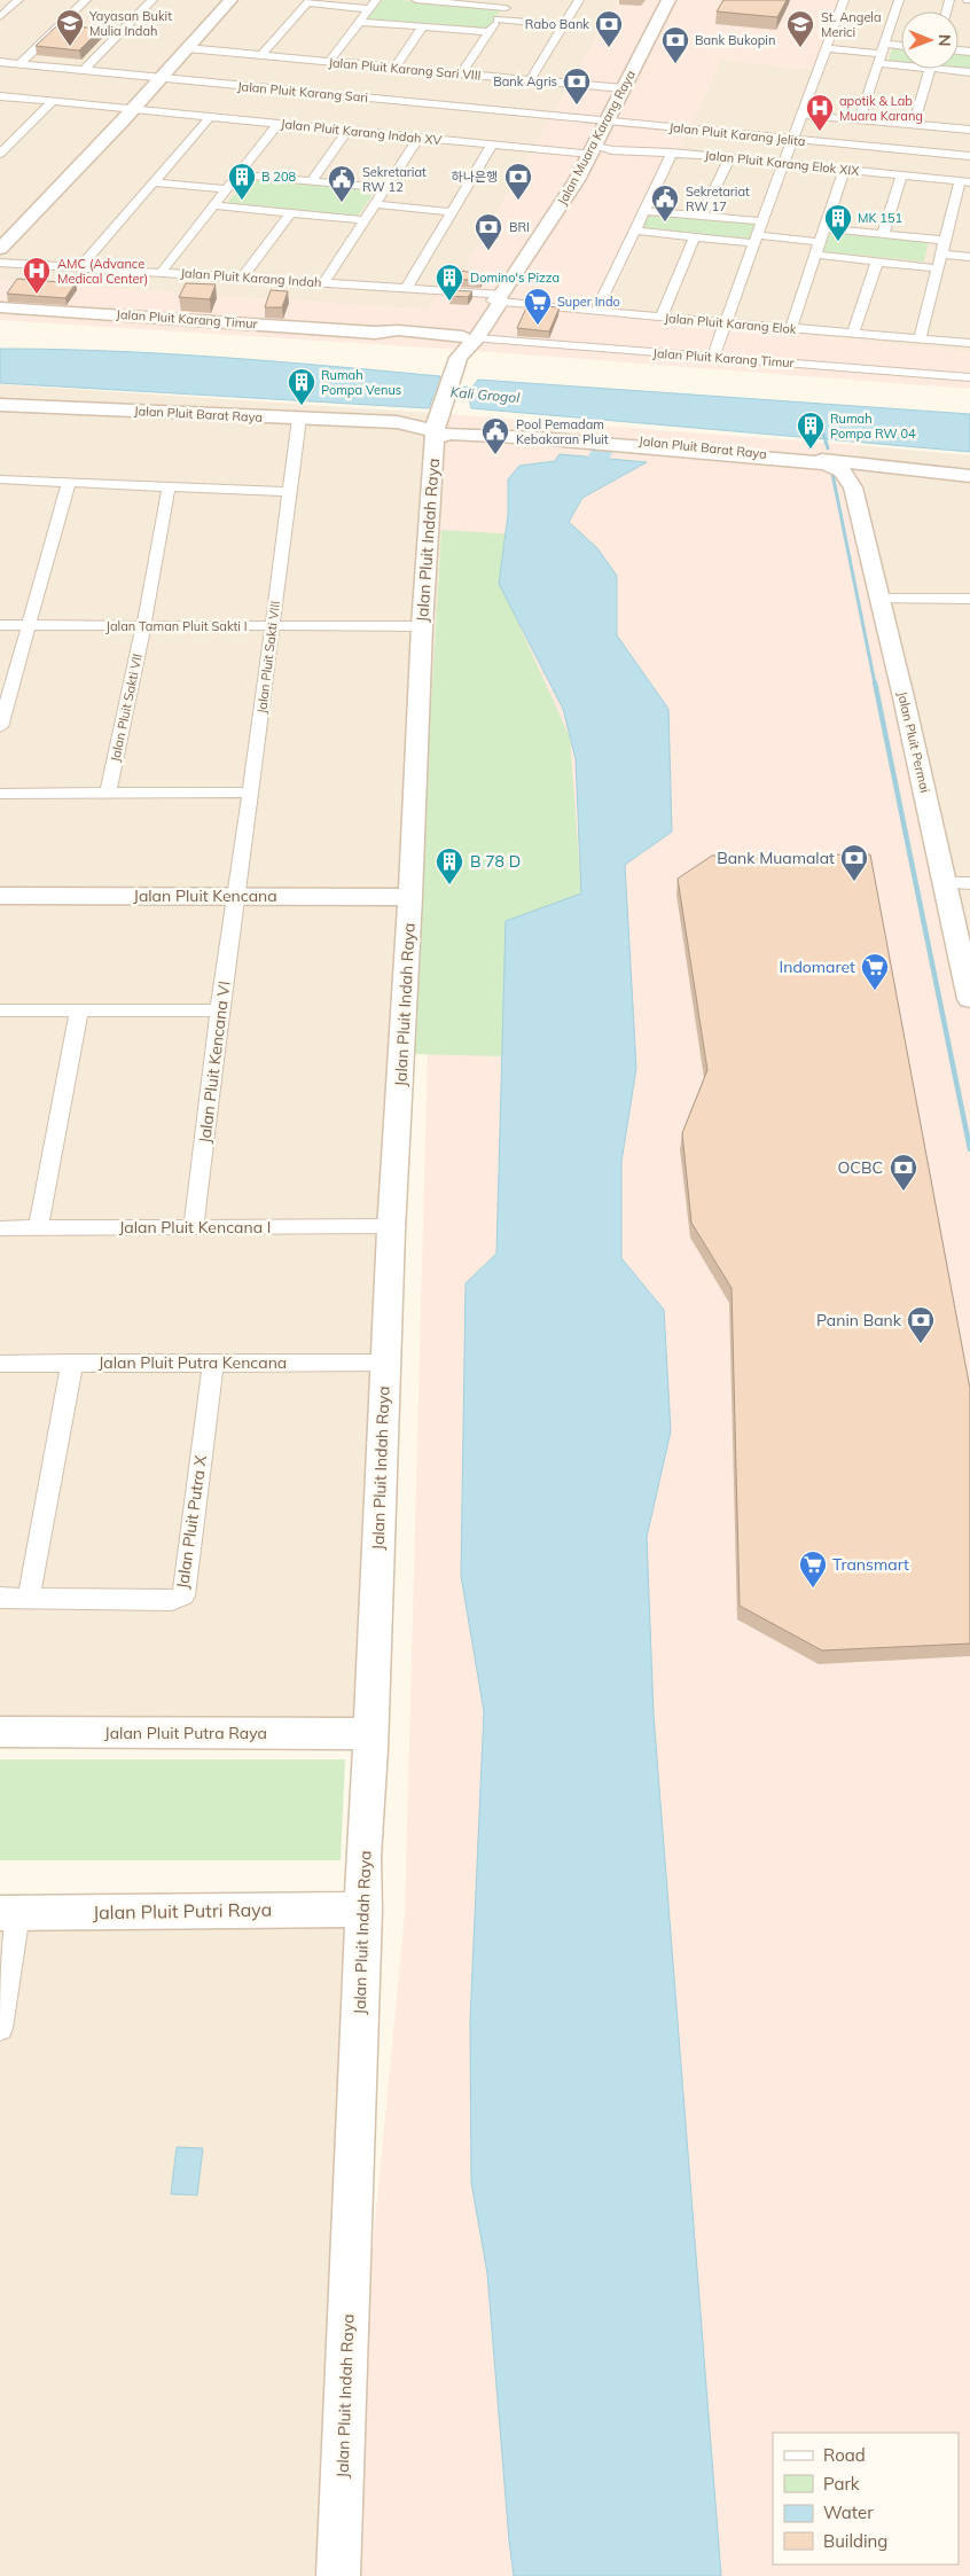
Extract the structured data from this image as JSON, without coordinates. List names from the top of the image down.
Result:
{
  "streets": {
    "street": [
      "Jalan Pluit Karang Sari VIII",
      "Jalan Pluit Karang Sari",
      "Jalan Pluit Karang Indah XV",
      "Jalan Pluit Karang Jelita",
      "Jalan Muara Karang Raya",
      "Jalan Pluit Karang Elok XIX",
      "Jalan Pluit Karang Indah",
      "Jalan Pluit Karang Timur",
      "Jalan Pluit Karang Elok",
      "Jalan Pluit Barat Raya",
      "Jalan Pluit Indah Raya",
      "Jalan Taman Pluit Sakti I",
      "Jalan Pluit Sakti VIII",
      "Jalan Pluit Sakti VII",
      "Jalan Pluit Permai",
      "Jalan Pluit Kencana",
      "Jalan Pluit Kencana VI",
      "Jalan Pluit Kencana I",
      "Jalan Pluit Putra Kencana",
      "Jalan Pluit Putra X",
      "Jalan Pluit Putra Raya",
      "Jalan Pluit Putri Raya"
    ]
  },
  "crossings": [
    ["Jalan Pluit Karang Sari VIII", "Jalan Muara Karang Raya"],
    ["Jalan Pluit Karang Sari", "Jalan Pluit Karang Jelita"],
    ["Jalan Pluit Karang Sari", "Jalan Muara Karang Raya"],
    ["Jalan Pluit Karang Indah XV", "Jalan Muara Karang Raya"],
    ["Jalan Pluit Karang Indah XV", "Jalan Pluit Karang Elok XIX"],
    ["Jalan Pluit Karang Jelita", "Jalan Muara Karang Raya"],
    ["Jalan Muara Karang Raya", "Jalan Pluit Karang Elok XIX"],
    ["Jalan Muara Karang Raya", "Jalan Pluit Karang Indah"],
    ["Jalan Muara Karang Raya", "Jalan Pluit Karang Timur"],
    ["Jalan Muara Karang Raya", "Jalan Pluit Karang Elok"],
    ["Jalan Muara Karang Raya", "Jalan Pluit Indah Raya"],
    ["Jalan Pluit Karang Indah", "Jalan Pluit Karang Elok"],
    ["Jalan Pluit Karang Timur", "Jalan Pluit Indah Raya"],
    ["Jalan Pluit Barat Raya", "Jalan Pluit Indah Raya"],
    ["Jalan Pluit Barat Raya", "Jalan Pluit Sakti VIII"],
    ["Jalan Pluit Barat Raya", "Jalan Pluit Permai"],
    ["Jalan Pluit Indah Raya", "Jalan Taman Pluit Sakti I"],
    ["Jalan Pluit Indah Raya", "Jalan Pluit Kencana"],
    ["Jalan Pluit Indah Raya", "Jalan Pluit Kencana I"],
    ["Jalan Pluit Indah Raya", "Jalan Pluit Putra Kencana"],
    ["Jalan Pluit Indah Raya", "Jalan Pluit Putra Raya"],
    ["Jalan Pluit Indah Raya", "Jalan Pluit Putri Raya"],
    ["Jalan Taman Pluit Sakti I", "Jalan Pluit Sakti VIII"],
    ["Jalan Taman Pluit Sakti I", "Jalan Pluit Sakti VII"],
    ["Jalan Pluit Sakti VIII", "Jalan Pluit Kencana"],
    ["Jalan Pluit Sakti VIII", "Jalan Pluit Kencana VI"],
    ["Jalan Pluit Kencana", "Jalan Pluit Kencana VI"],
    ["Jalan Pluit Kencana VI", "Jalan Pluit Kencana I"],
    ["Jalan Pluit Putra Kencana", "Jalan Pluit Putra X"]
  ],
  "water": ["Kali Grogol"],
  "places": {
    "school or university": ["Yayasan Bukit Mulia Indah", "St. Angela Merici"],
    "bank": [
      "Rabo Bank",
      "Bank Bukopin",
      "Bank Agris",
      "하나은행",
      "BRI",
      "Bank Muamalat",
      "OCBC",
      "Panin Bank"
    ],
    "hospital": ["apotik & Lab Muara Karang", "AMC (Advance Medical Center)"],
    "building": [
      "B 208",
      "MK 151",
      "Domino's Pizza",
      "Rumah Pompa Venus",
      "Rumah Pompa RW 04",
      "B 78 D"
    ],
    "public building": ["Sekretariat RW 12", "Sekretariat RW 17", "Pool Pemadam Kebakaran Pluit"],
    "supermarket": ["Super Indo", "Indomaret", "Transmart"]
  },
  "legend": [
    "Road",
    "Park",
    "Water",
    "Building"
  ],
  "north": "right"
}
